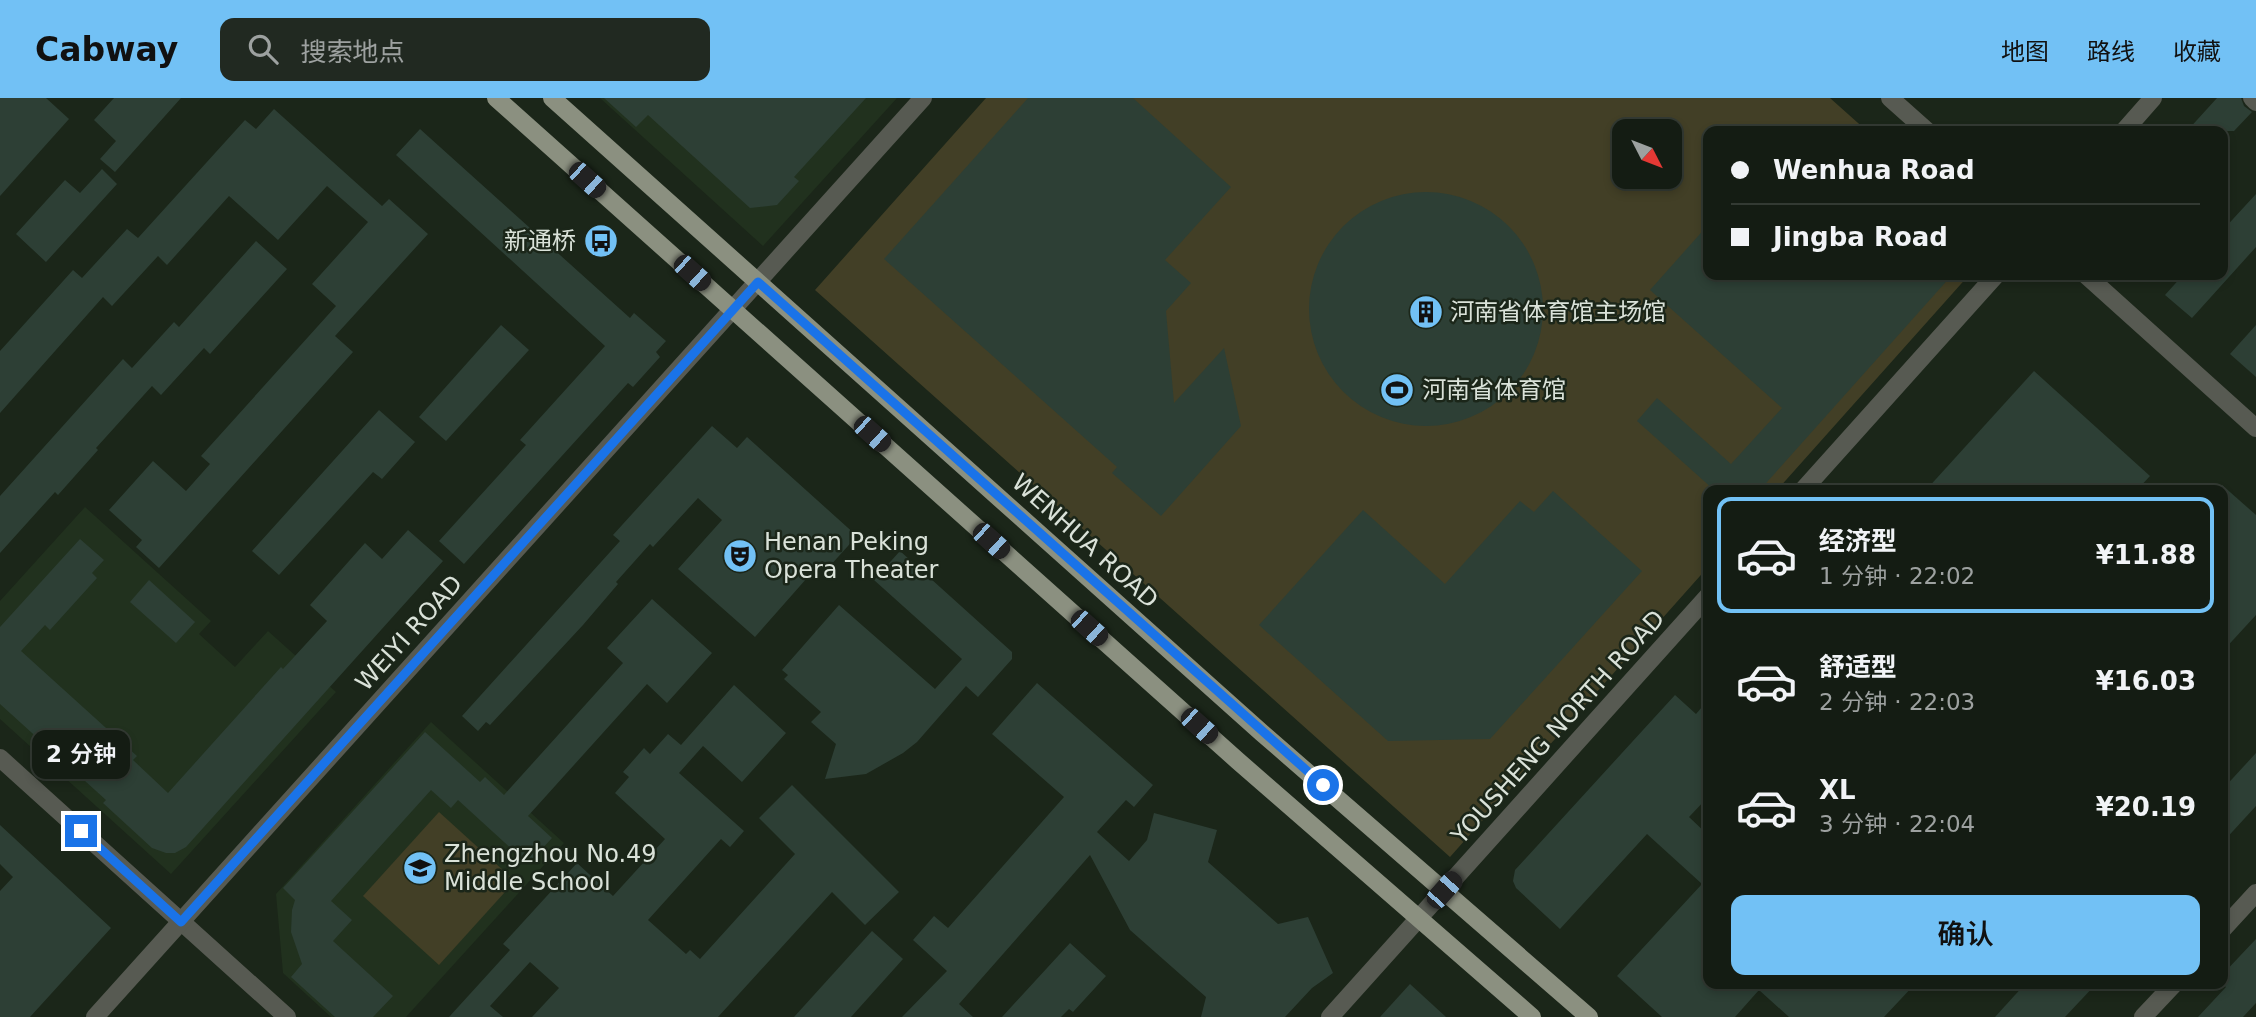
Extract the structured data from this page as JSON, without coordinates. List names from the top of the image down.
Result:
{
  "streets": {
    "main road": ["WENHUA ROAD"],
    "street": ["WEIYI ROAD", "YOUSHENG NORTH ROAD"]
  },
  "crossings": [
    ["WENHUA ROAD", "WEIYI ROAD"],
    ["WENHUA ROAD", "YOUSHENG NORTH ROAD"]
  ],
  "places": {
    "bus stop": ["新通桥"],
    "building": ["河南省体育馆主场馆"],
    "sports": ["河南省体育馆"],
    "theatre": ["Henan Peking Opera Theater"],
    "school or university": ["Zhengzhou No.49 Middle School"]
  },
  "north": "bottom right",
  "page": {
    "header": "Cabway",
    "search": "搜索地点",
    "nav": ["地图", "路线", "收藏"],
    "banner": ["Wenhua Road", "Jingba Road"],
    "list": [
      {
        "name": "经济型",
        "note": "1 分钟 · 22:02",
        "value": "¥11.88"
      },
      {
        "name": "舒适型",
        "note": "2 分钟 · 22:03",
        "value": "¥16.03"
      },
      {
        "name": "XL",
        "note": "3 分钟 · 22:04",
        "value": "¥20.19"
      }
    ],
    "bubble": "2 分钟",
    "buttons": "确认"
  }
}
